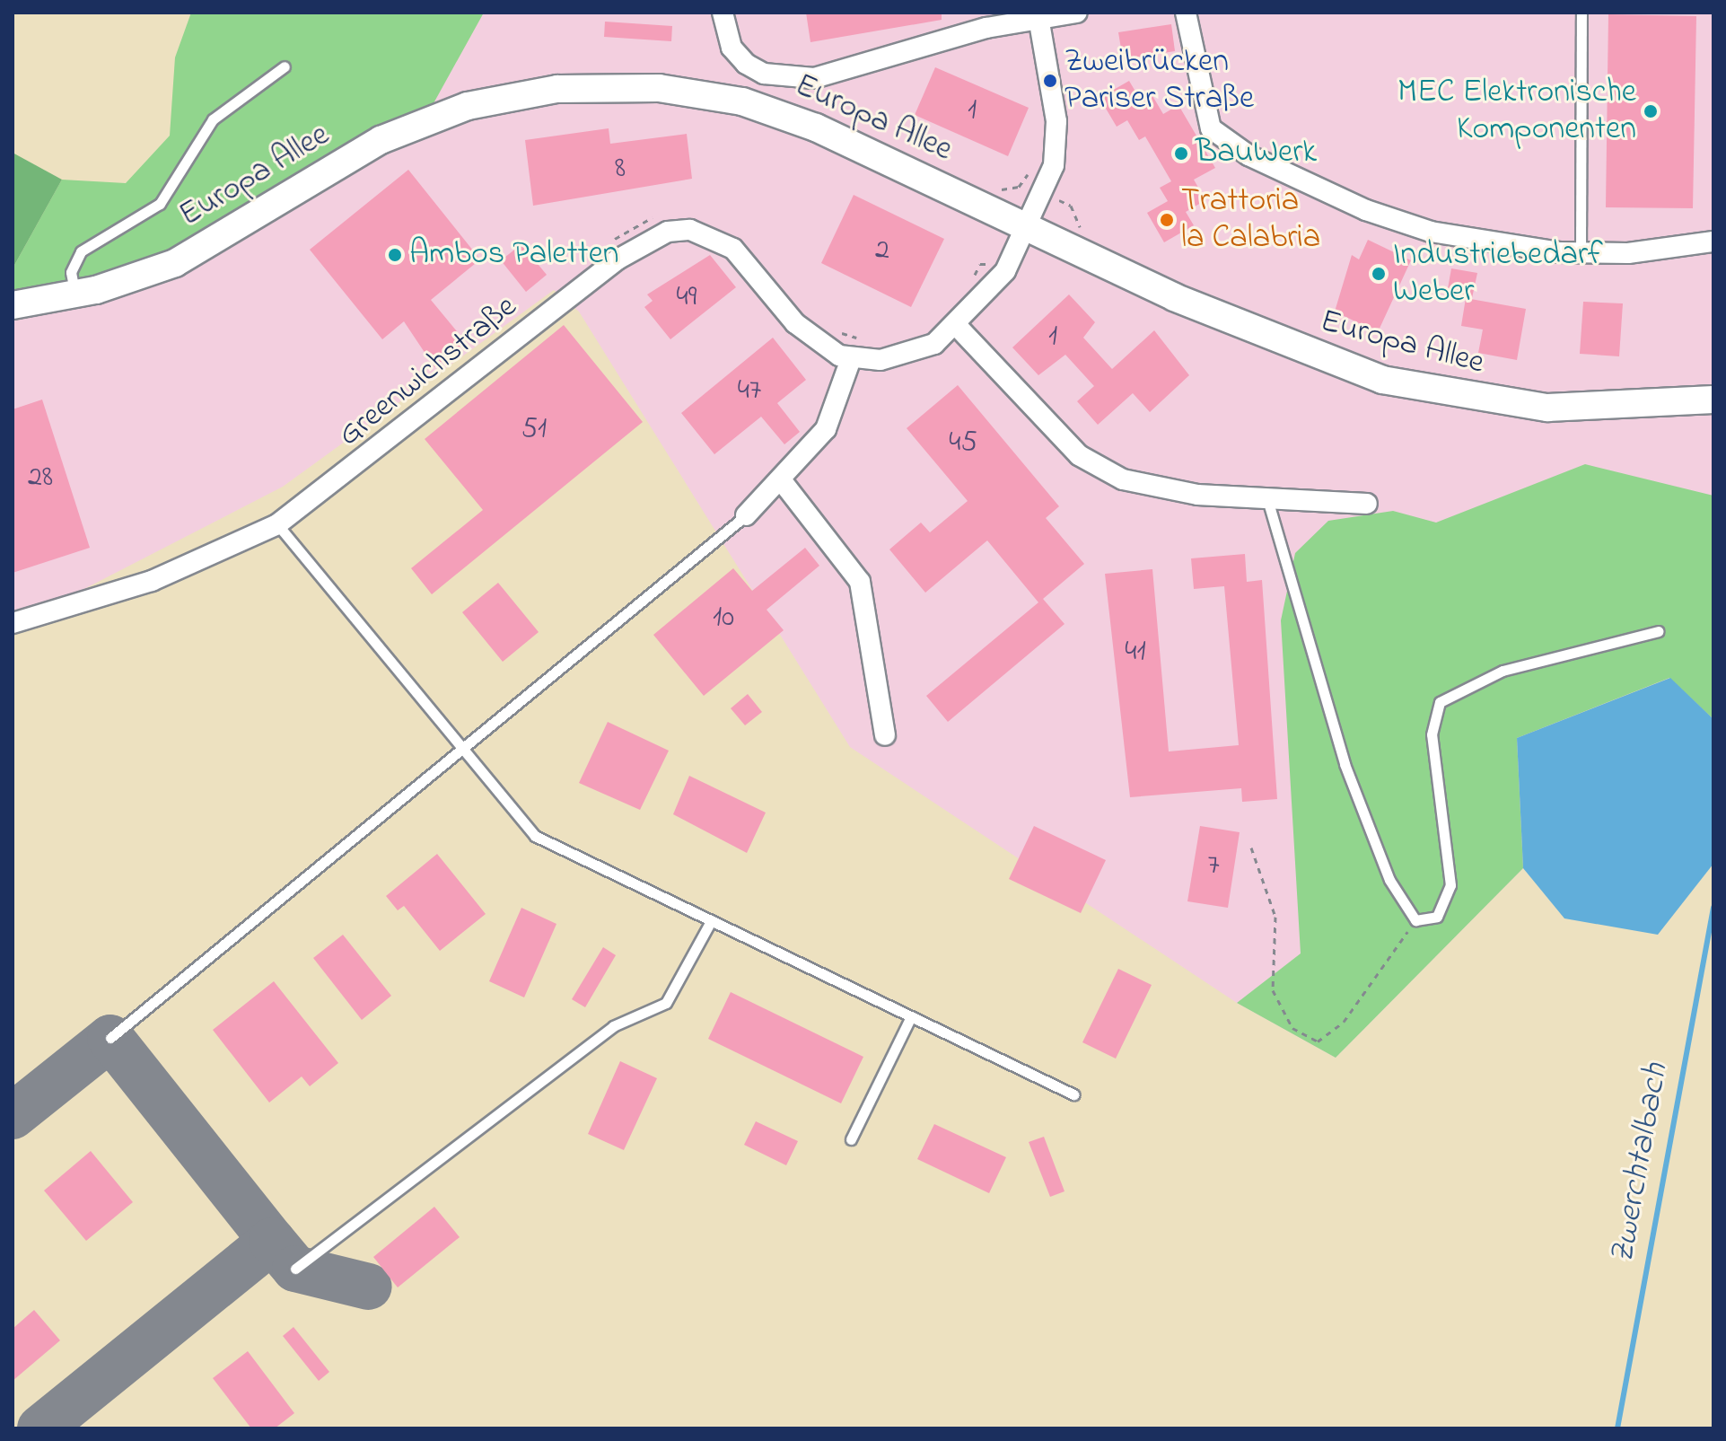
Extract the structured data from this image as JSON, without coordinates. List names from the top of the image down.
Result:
{
  "streets": {
    "main road": ["Europa Allee"],
    "street": ["Greenwichstraße"]
  },
  "water": ["Zwerchtalbach"],
  "places": [
    "Zweibrücken Pariser Straße",
    "MEC Elektronische Komponenten",
    "BauWerk",
    "Trattoria la Calabria",
    "Ambos Paletten",
    "Industriebedarf Weber"
  ],
  "house_numbers": [
    "1",
    "8",
    "2",
    "49",
    "1",
    "47",
    "51",
    "45",
    "28",
    "10",
    "41",
    "7"
  ]
}
